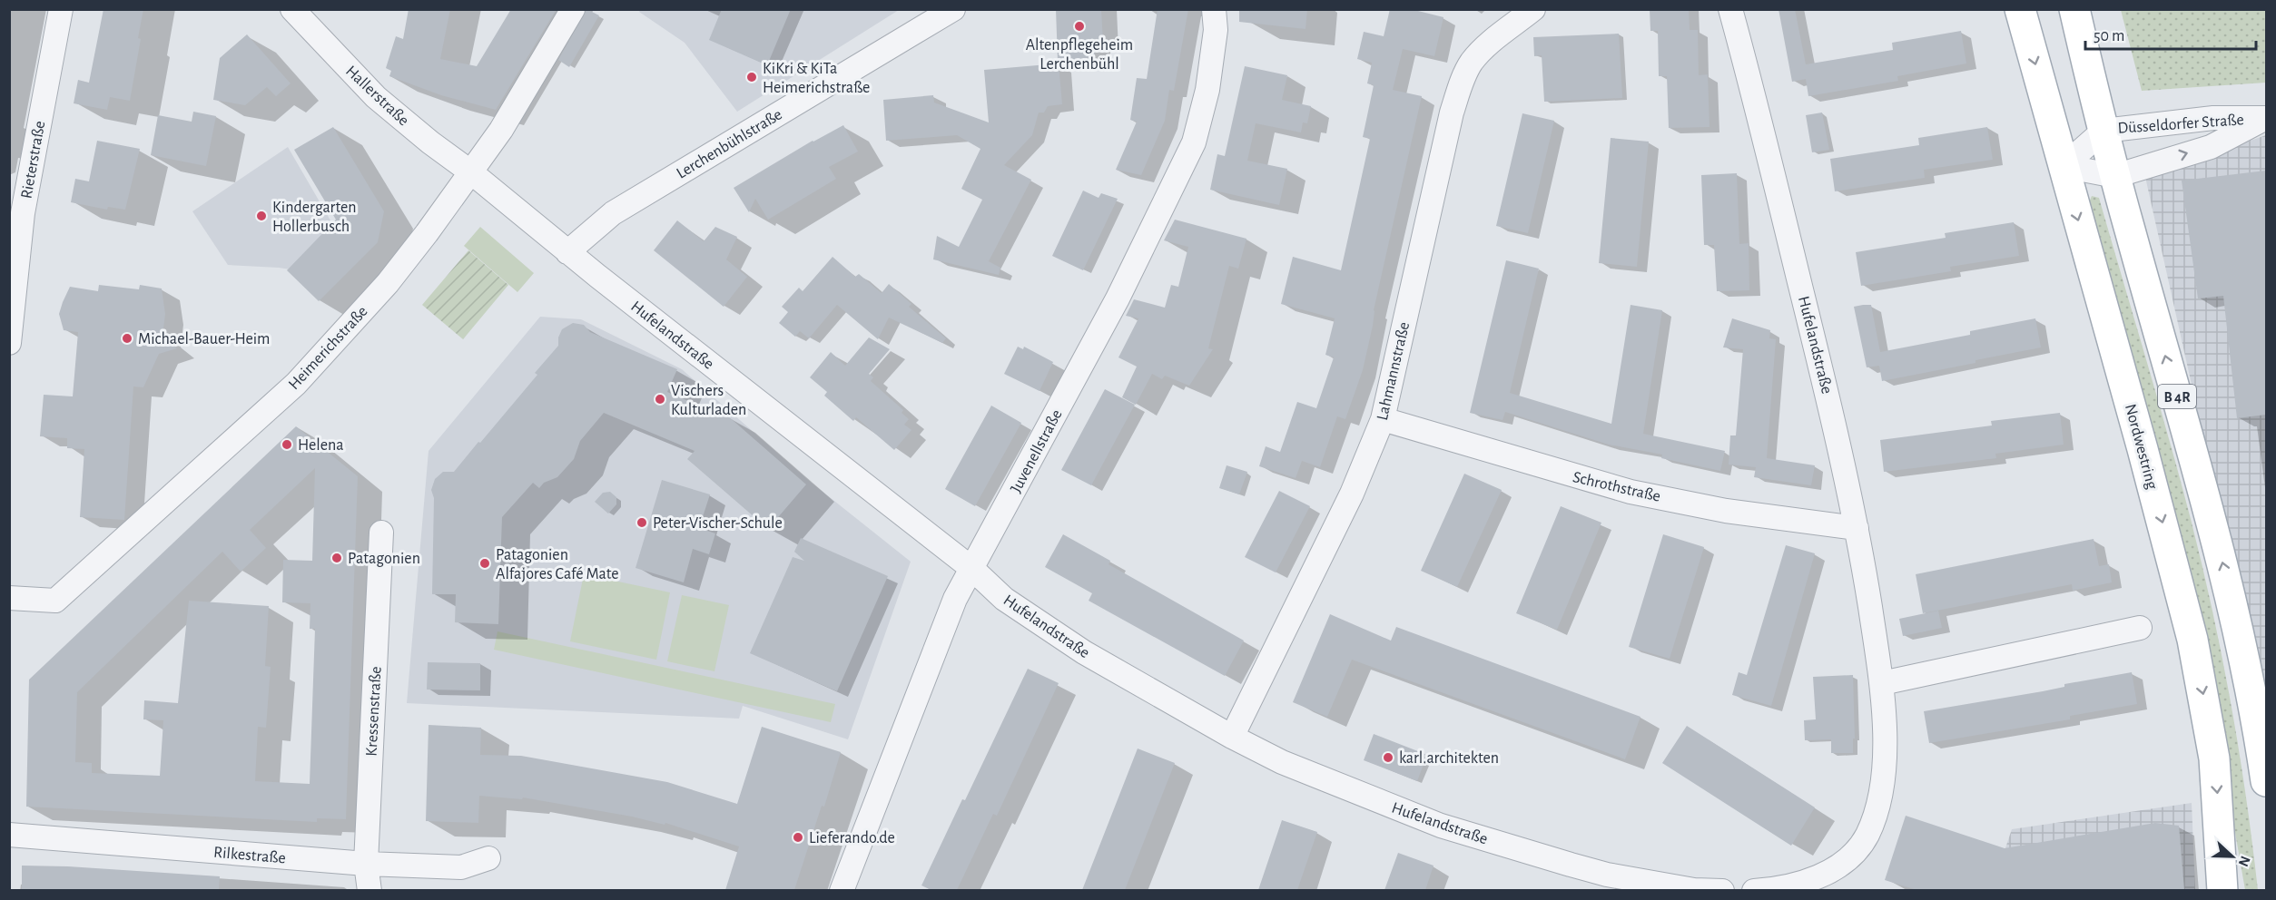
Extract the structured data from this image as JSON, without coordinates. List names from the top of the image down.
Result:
{
  "streets": {
    "main road": ["B 4R", "Nordwestring"],
    "street": [
      "Hallerstraße",
      "Düsseldorfer Straße",
      "Lerchenbühlstraße",
      "Rieterstraße",
      "Hufelandstraße",
      "Heimerichstraße",
      "Lahmannstraße",
      "Juvenellstraße",
      "Schrothstraße",
      "Kressenstraße",
      "Rilkestraße"
    ]
  },
  "crossings": [
    ["Hallerstraße", "Hufelandstraße"],
    ["Hallerstraße", "Heimerichstraße"],
    ["Düsseldorfer Straße", "B 4R"],
    ["Düsseldorfer Straße", "Nordwestring"],
    ["Lerchenbühlstraße", "Hufelandstraße"],
    ["Hufelandstraße", "Heimerichstraße"],
    ["Hufelandstraße", "Lahmannstraße"],
    ["Hufelandstraße", "Juvenellstraße"],
    ["Hufelandstraße", "Schrothstraße"],
    ["Lahmannstraße", "Schrothstraße"],
    ["Kressenstraße", "Rilkestraße"]
  ],
  "places": [
    "Altenpflegeheim Lerchenbühl",
    "KiKri & KiTa Heimerichstraße",
    "Kindergarten Hollerbusch",
    "Michael-Bauer-Heim",
    "Vischers Kulturladen",
    "Helena",
    "Peter-Vischer-Schule",
    "Patagonien",
    "Patagonien Alfajores Café Mate",
    "karl.architekten",
    "Lieferando.de"
  ],
  "scale_bar": "50 m",
  "north": "right"
}
